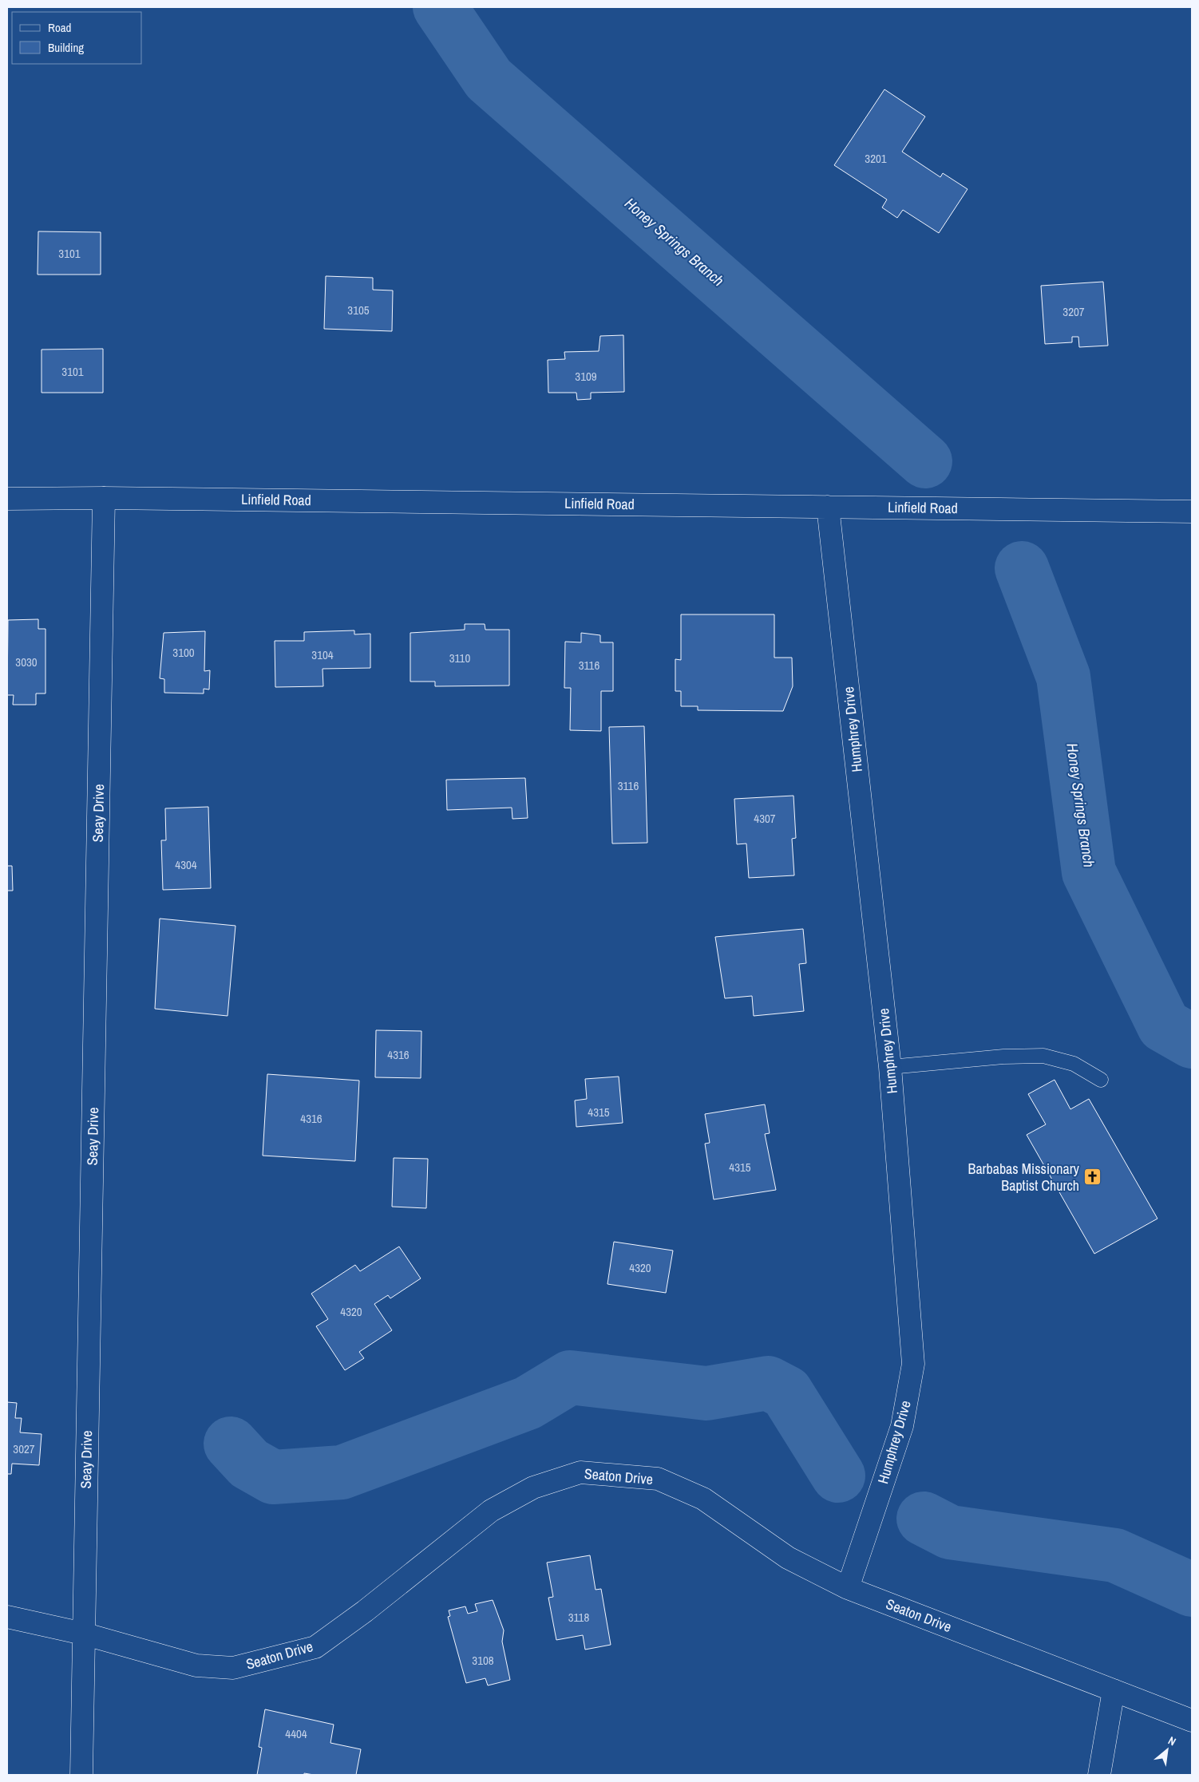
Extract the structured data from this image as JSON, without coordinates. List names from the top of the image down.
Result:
{
  "streets": {
    "street": [
      "Linfield Road",
      "Humphrey Drive",
      "Seay Drive",
      "Seaton Drive"
    ]
  },
  "crossings": [
    ["Linfield Road", "Humphrey Drive"],
    ["Linfield Road", "Seay Drive"],
    ["Humphrey Drive", "Seaton Drive"],
    ["Seay Drive", "Seaton Drive"]
  ],
  "water": ["Honey Springs Branch"],
  "places": {
    "church": ["Barbabas Missionary Baptist Church"]
  },
  "house_numbers": [
    "3201",
    "3101",
    "3105",
    "3207",
    "3101",
    "3109",
    "3100",
    "3104",
    "3110",
    "3030",
    "3116",
    "3116",
    "4307",
    "4304",
    "4316",
    "4315",
    "4316",
    "4315",
    "4320",
    "4320",
    "3027",
    "3118",
    "3108",
    "4404"
  ],
  "legend": ["Road", "Building"],
  "north": "top right"
}
